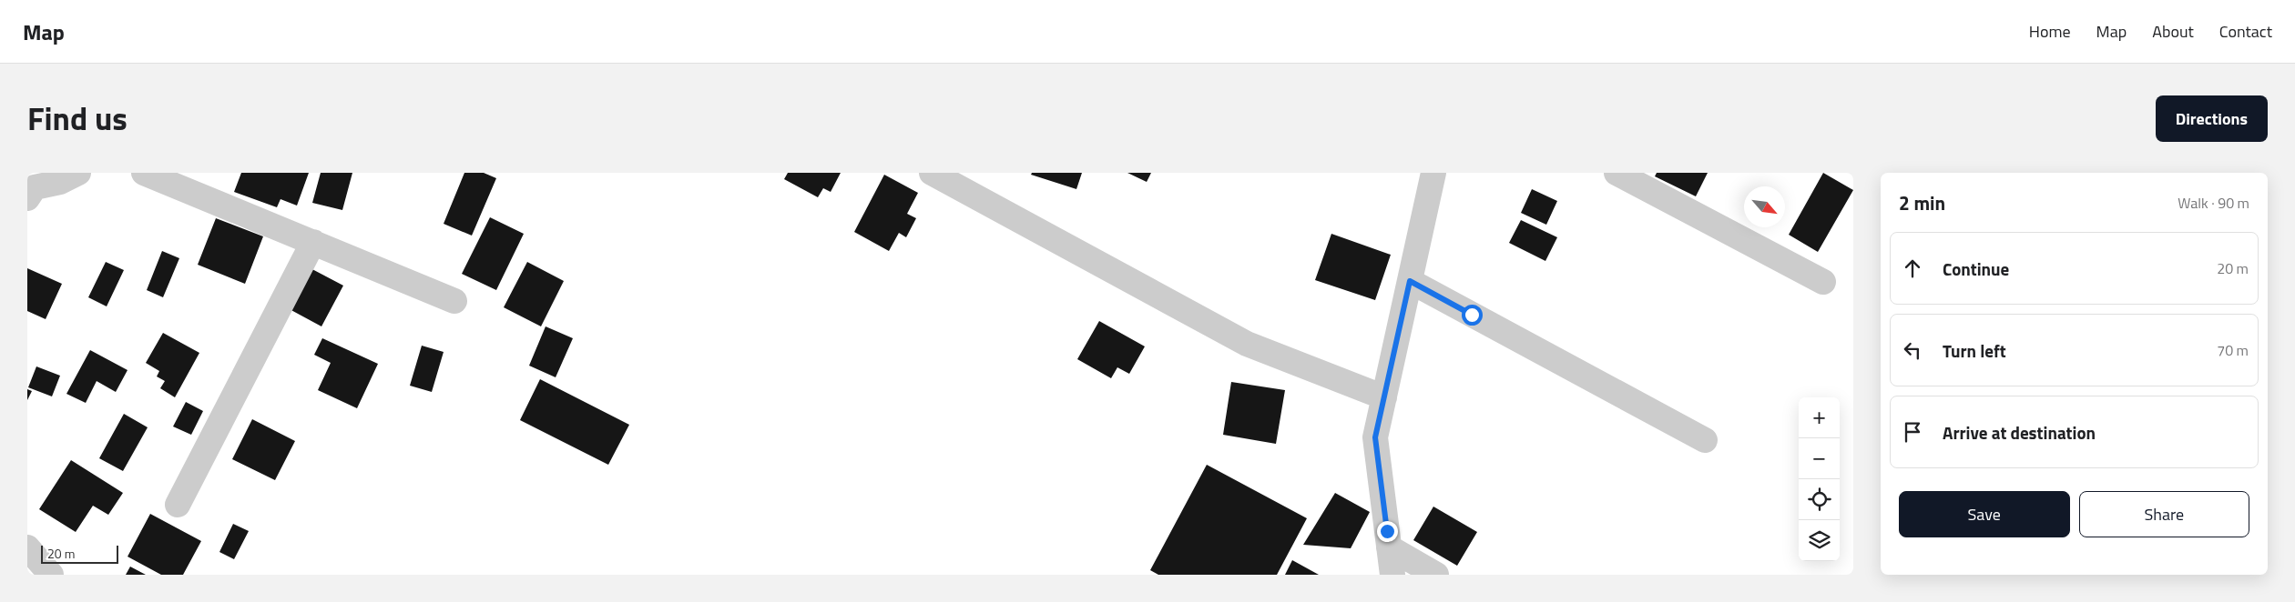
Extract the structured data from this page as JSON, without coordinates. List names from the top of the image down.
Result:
{
  "scale_bar": "20 m",
  "north": "bottom right",
  "page": {
    "header": "Map",
    "nav": [
      "Home",
      "Map",
      "About",
      "Contact"
    ],
    "title": "Find us",
    "buttons": [
      "Directions",
      ["Save", "Share"]
    ],
    "heading": ["2 min", "Walk · 90 m"],
    "list": [
      ["Continue", "20 m"],
      ["Turn left", "70 m"],
      "Arrive at destination"
    ],
    "map_buttons": ["+", "−"],
    "scale": "20 m"
  }
}
